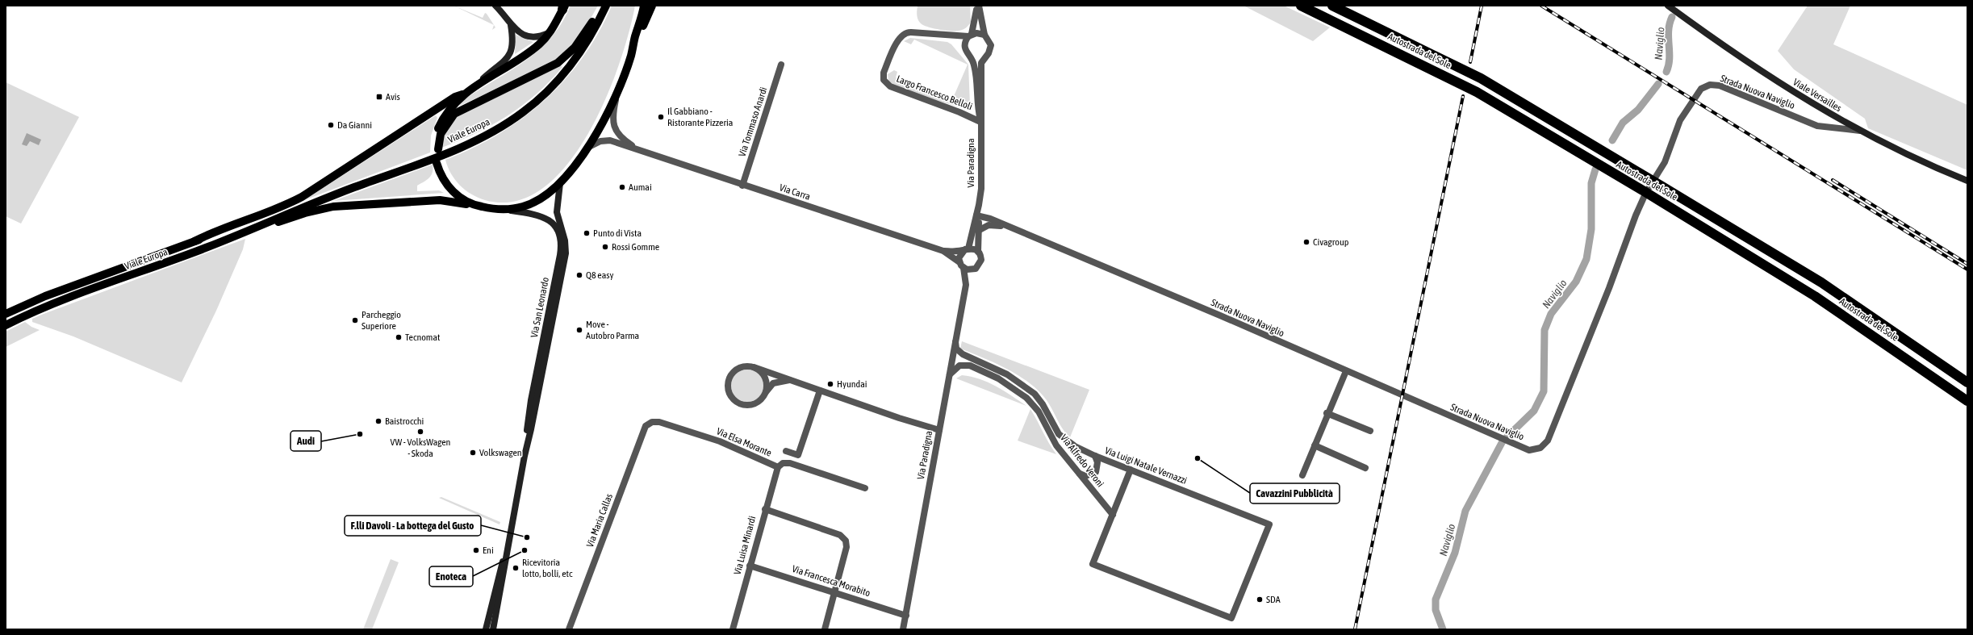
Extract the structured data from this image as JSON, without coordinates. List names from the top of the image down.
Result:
{
  "streets": {
    "highway": ["Autostrada del Sole"],
    "main road": ["Viale Versailles", "Viale Europa", "Via San Leonardo"],
    "street": [
      "Strada Nuova Naviglio",
      "Largo Francesco Belloli",
      "Via Tommaso Anardi",
      "Via Paradigna",
      "Via Carra",
      "Via Elsa Morante",
      "Via Alfredo Veroni",
      "Via Luigi Natale Vernazzi",
      "Via Maria Callas",
      "Via Luisa Minardi",
      "Via Francesca Morabito"
    ]
  },
  "crossings": [
    ["Strada Nuova Naviglio", "Viale Versailles"],
    ["Strada Nuova Naviglio", "Via Paradigna"],
    ["Largo Francesco Belloli", "Via Paradigna"],
    ["Via Tommaso Anardi", "Via Carra"],
    ["Via Paradigna", "Via Alfredo Veroni"],
    ["Via Paradigna", "Via Luigi Natale Vernazzi"],
    ["Via Paradigna", "Via Francesca Morabito"],
    ["Via Elsa Morante", "Via Maria Callas"],
    ["Via Elsa Morante", "Via Luisa Minardi"],
    ["Via Alfredo Veroni", "Via Luigi Natale Vernazzi"],
    ["Via Luisa Minardi", "Via Francesca Morabito"]
  ],
  "water": ["Naviglio"],
  "places": {
    "transit": ["Avis"],
    "other": [
      "Il Gabbiano - Ristorante Pizzeria",
      "Da Gianni",
      "Aumai",
      "Punto di Vista",
      "Civagroup",
      "Rossi Gomme",
      "Q8 easy",
      "Parcheggio Superiore",
      "Move - Autobro Parma",
      "Tecnomat",
      "Hyundai",
      "Baistrocchi",
      "VW - VolksWagen - Skoda",
      "Audi",
      "Volkswagen",
      "Cavazzini Pubblicità",
      "F.lli Davoli - La bottega del Gusto",
      "Eni",
      "Enoteca",
      "Ricevitoria lotto, bolli, etc",
      "SDA"
    ]
  }
}
